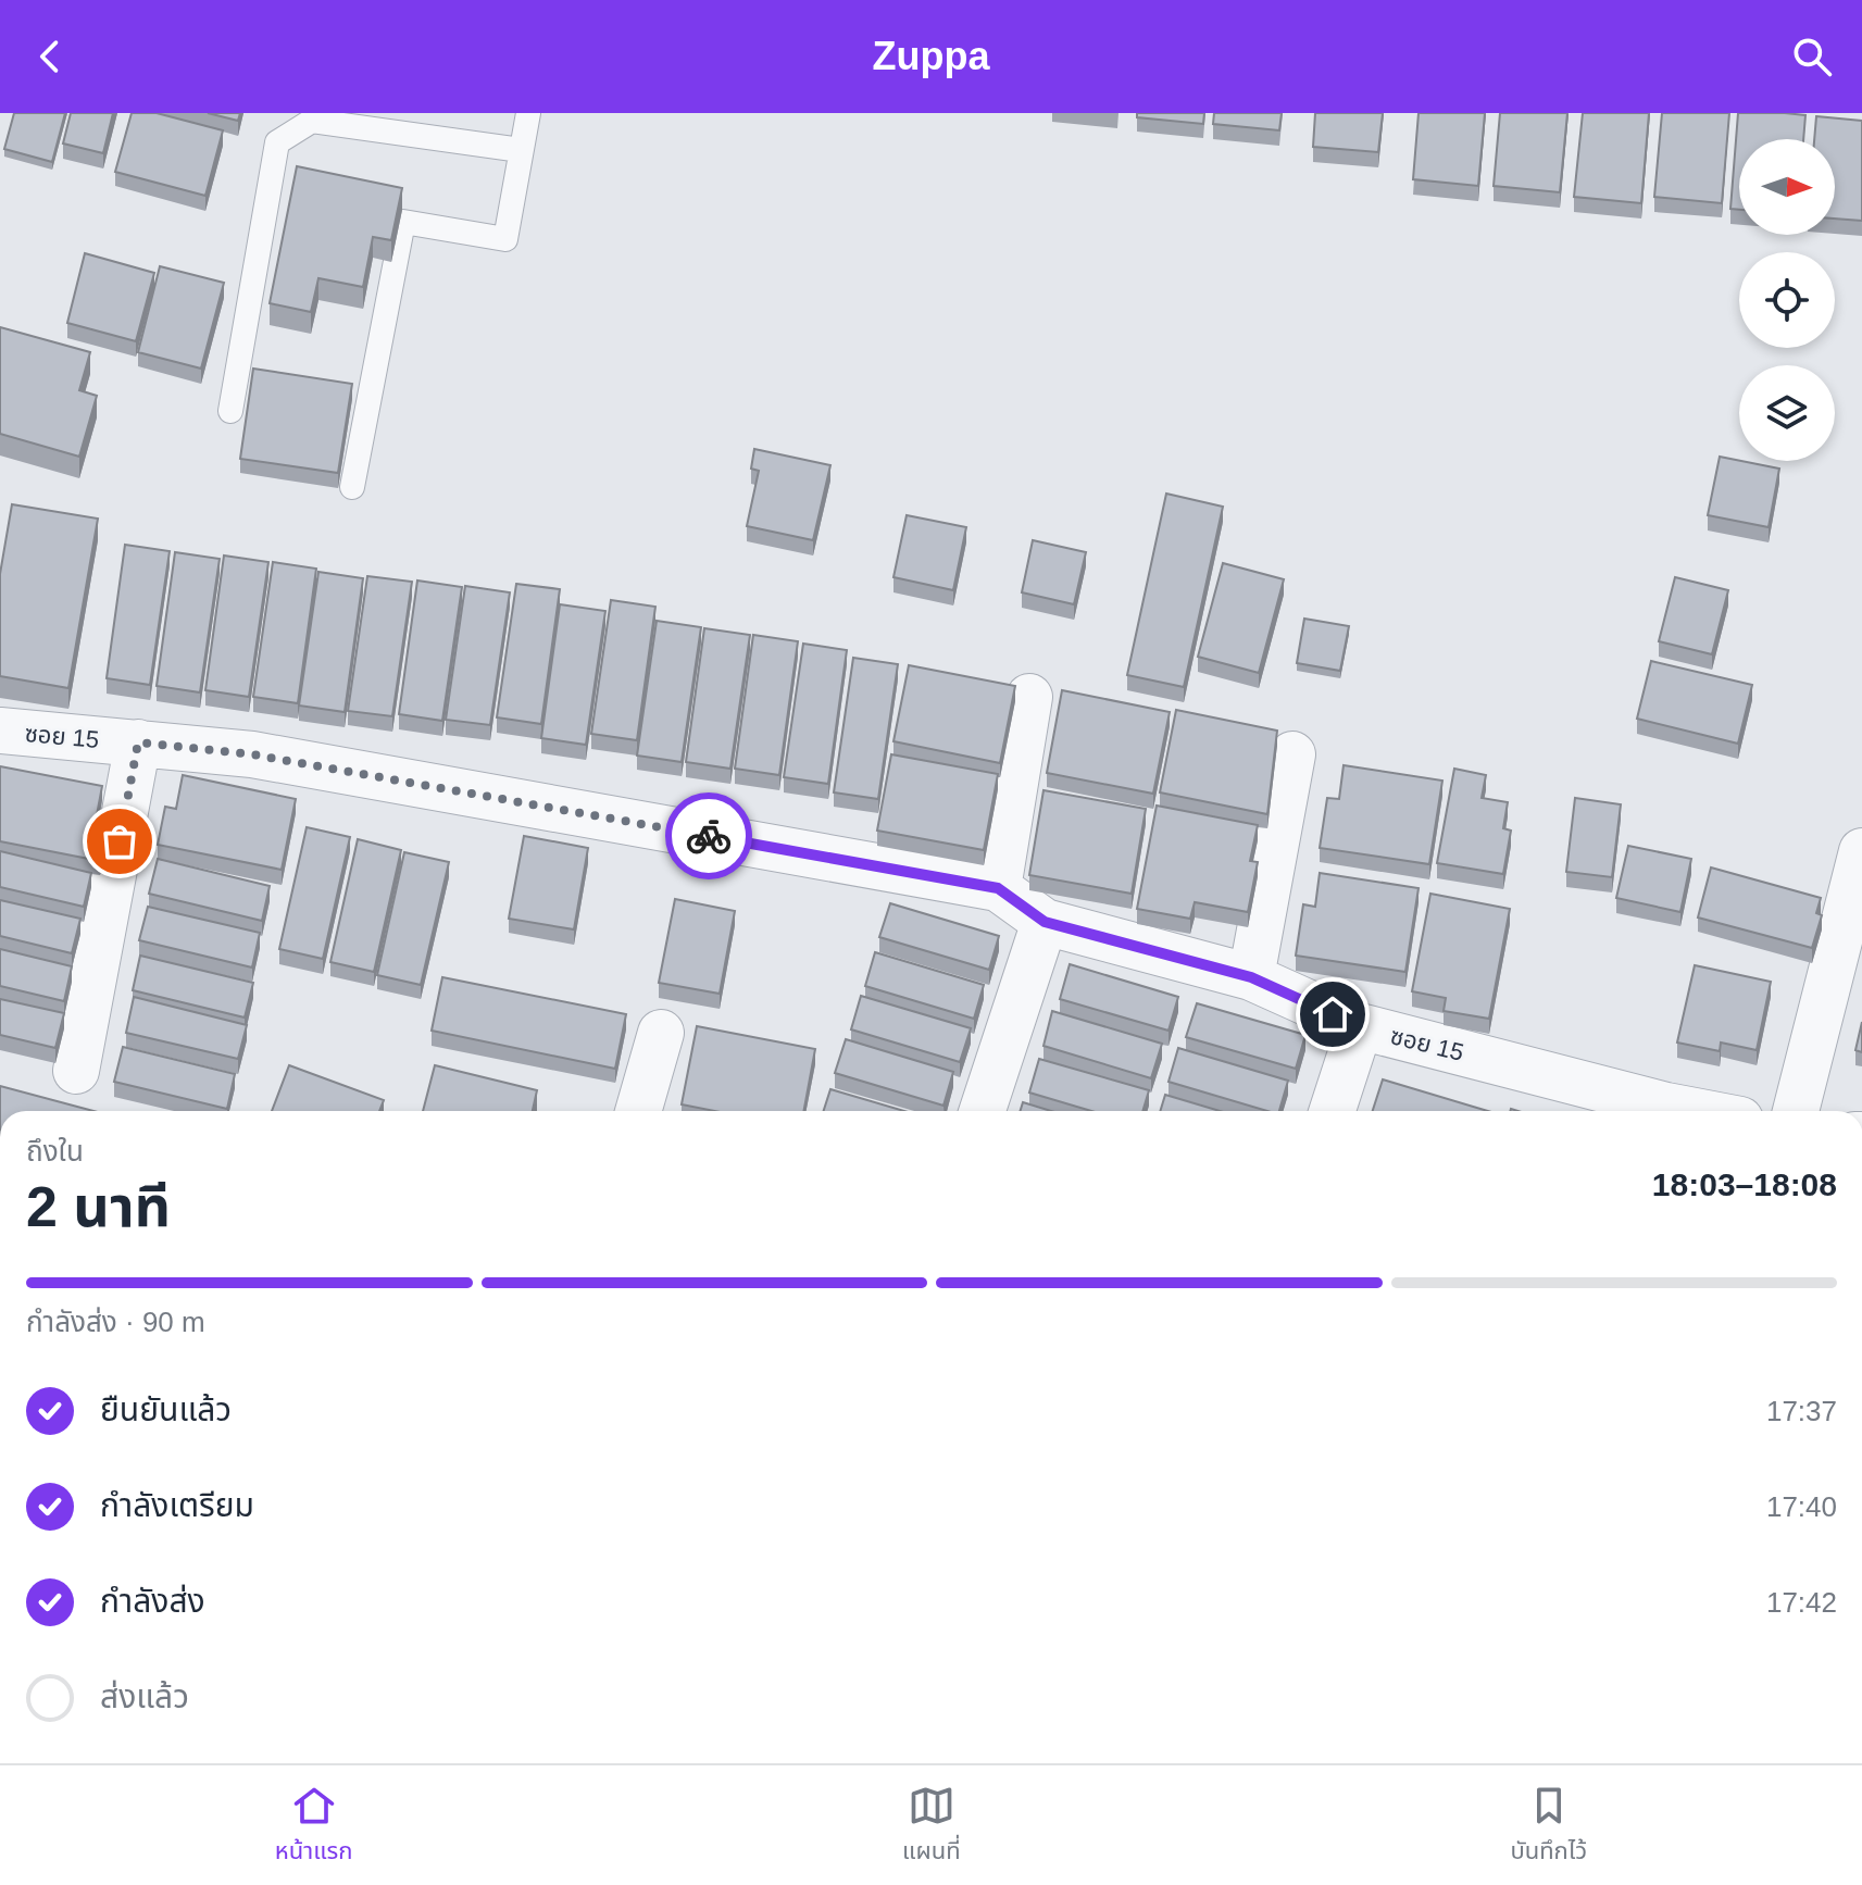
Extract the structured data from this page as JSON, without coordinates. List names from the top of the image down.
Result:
{
  "streets": {
    "street": ["ซอย 15"]
  },
  "north": "right",
  "page": {
    "header": "Zuppa",
    "heading": ["2 นาที", "ถึงใน", "18:03–18:08"],
    "bar": "กำลังส่ง · 90 m",
    "list": [
      ["ยืนยันแล้ว", "17:37"],
      ["กำลังเตรียม", "17:40"],
      ["กำลังส่ง", "17:42"],
      "ส่งแล้ว"
    ],
    "tabs": ["หน้าแรก", "แผนที่", "บันทึกไว้"]
  }
}
